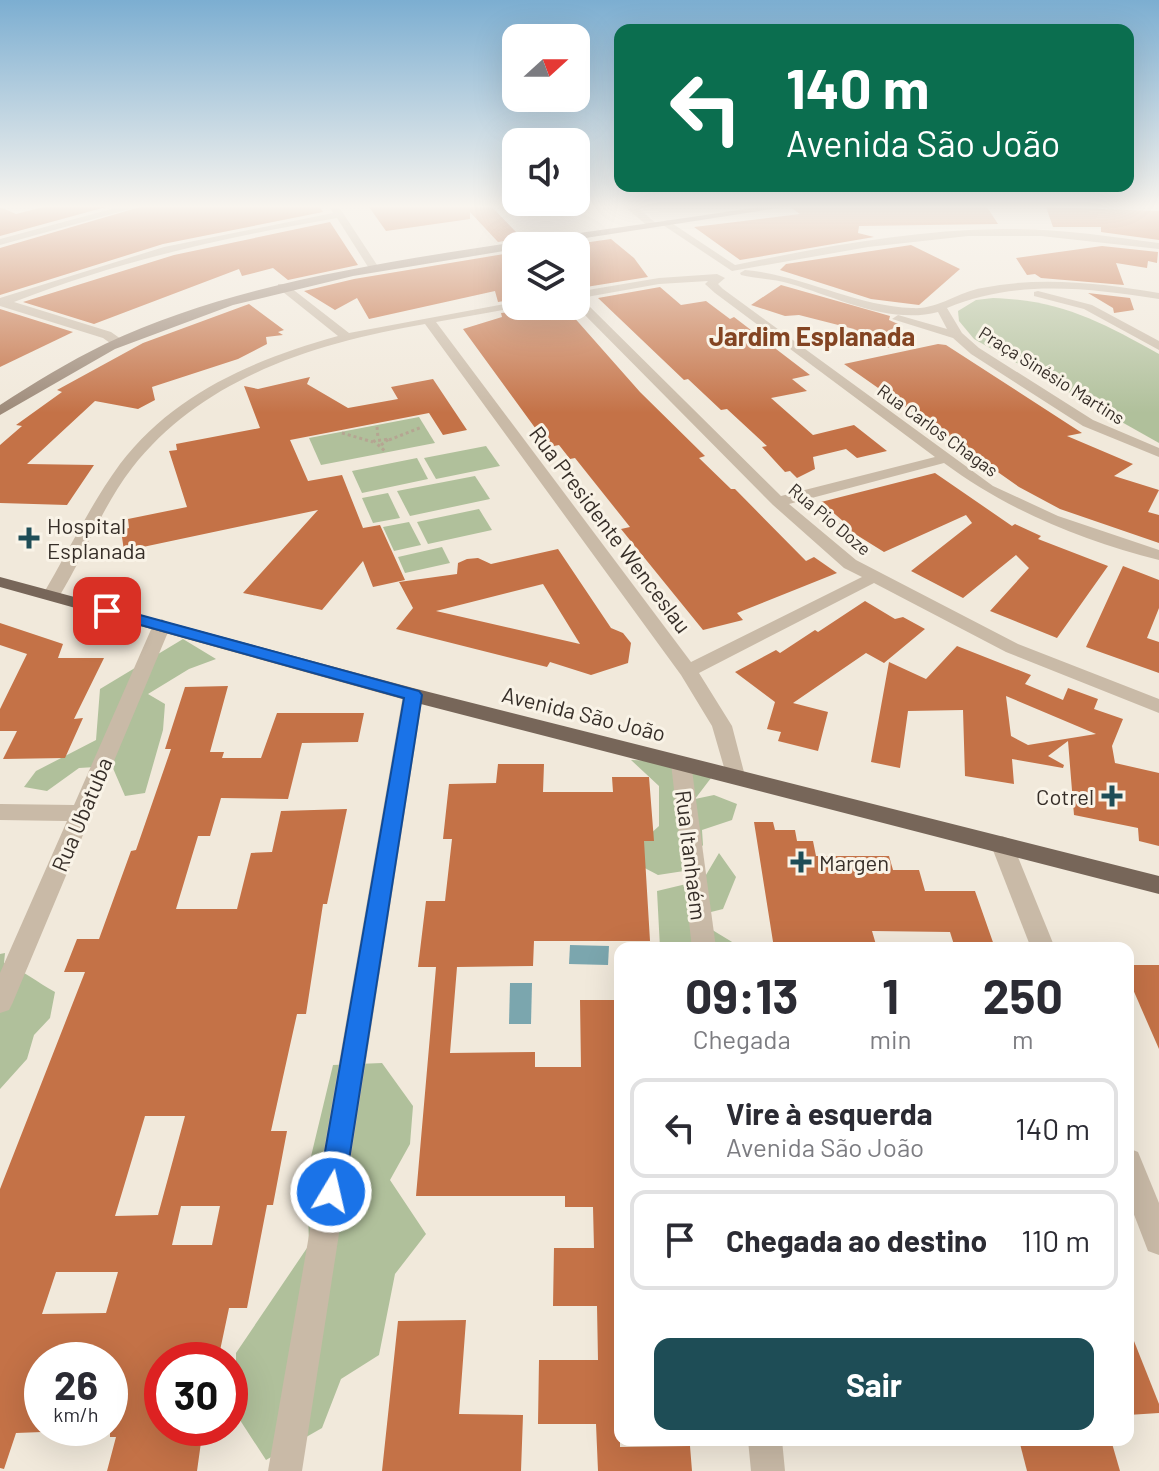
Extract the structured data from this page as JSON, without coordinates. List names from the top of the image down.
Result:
{
  "streets": {
    "main road": ["Avenida São João"],
    "street": [
      "Praça Sinésio Martins",
      "Rua Carlos Chagas",
      "Rua Pio Doze",
      "Rua Presidente Wenceslau",
      "Rua Ubatuba",
      "Rua Itanhaém"
    ]
  },
  "crossings": [
    ["Rua Presidente Wenceslau", "Avenida São João"],
    ["Avenida São João", "Rua Ubatuba"],
    ["Avenida São João", "Rua Itanhaém"]
  ],
  "districts": ["Jardim Esplanada"],
  "places": {
    "health": ["Hospital Esplanada", "Cotrel", "Margen"]
  },
  "north": "right",
  "page": {
    "turn": ["140 m", "Avenida São João"],
    "eta": [
      "09:13",
      "Chegada",
      "1",
      "min",
      "250",
      "m"
    ],
    "list": [
      {
        "name": "Vire à esquerda",
        "note": "Avenida São João",
        "value": "140 m"
      },
      {
        "name": "Chegada ao destino",
        "value": "110 m"
      }
    ],
    "buttons": "Sair",
    "speed": "26 km/h",
    "limit": "30"
  }
}
